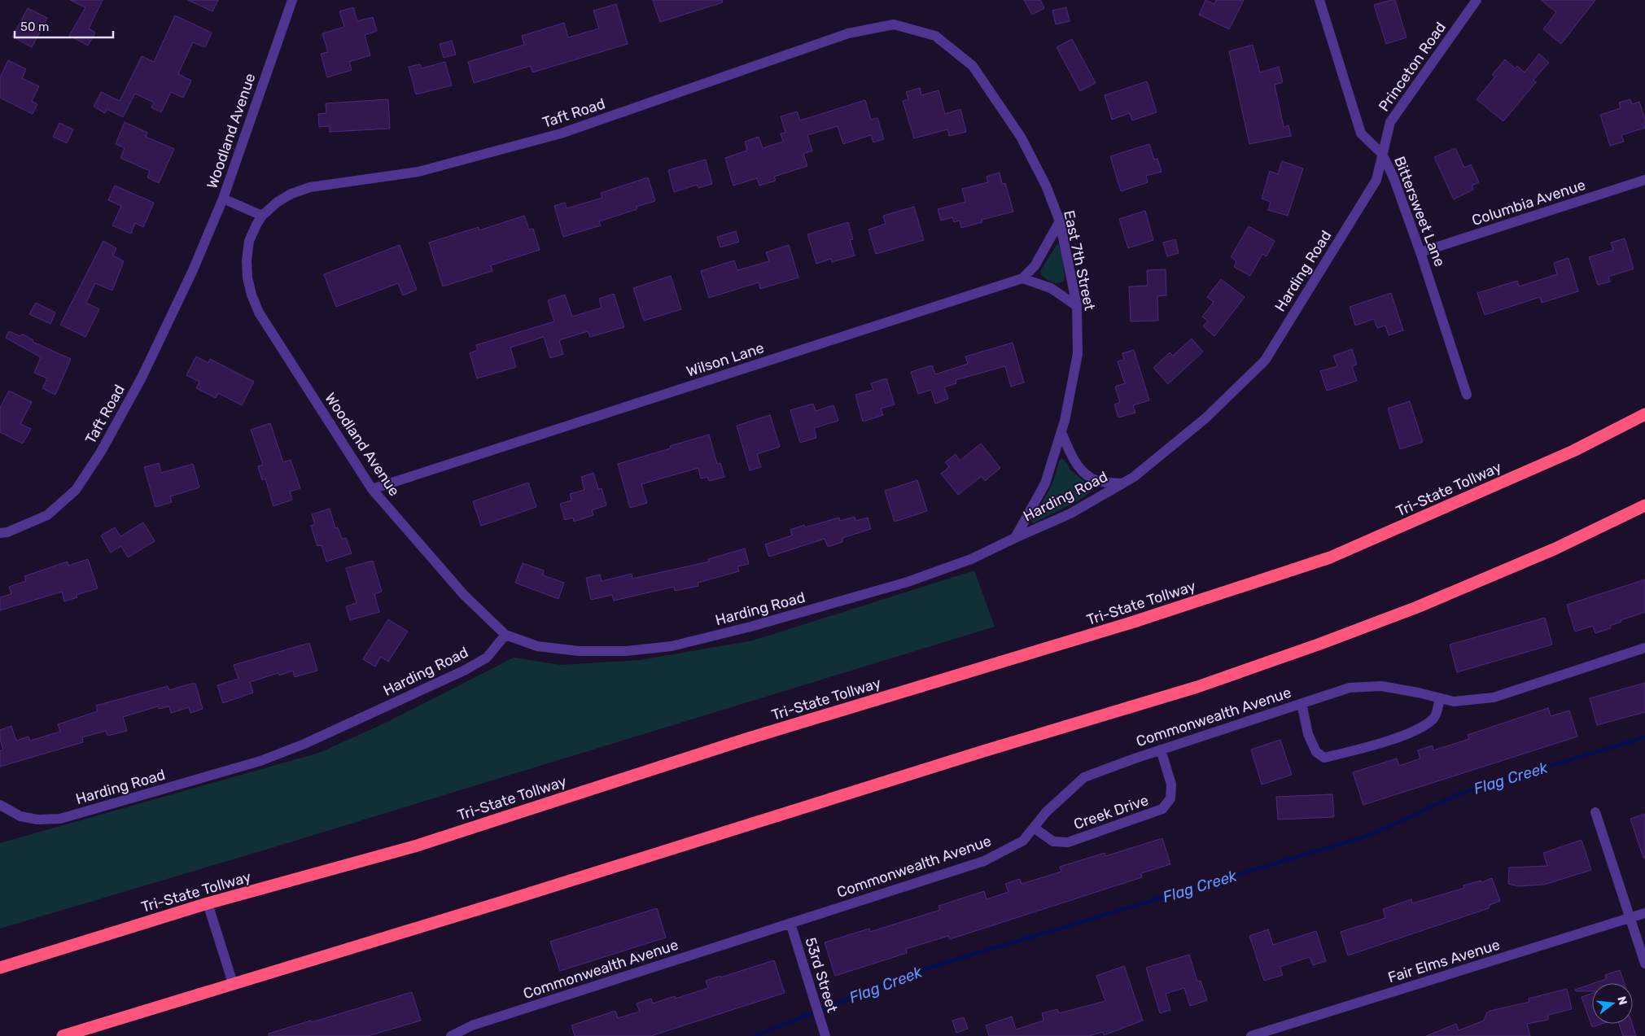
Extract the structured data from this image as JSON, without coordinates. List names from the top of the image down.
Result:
{
  "streets": {
    "highway": ["Tri-State Tollway"],
    "street": [
      "Princeton Road",
      "Taft Road",
      "Woodland Avenue",
      "Columbia Avenue",
      "Bittersweet Lane",
      "East 7th Street",
      "Harding Road",
      "Wilson Lane",
      "Commonwealth Avenue",
      "Creek Drive",
      "Fair Elms Avenue",
      "53rd Street"
    ]
  },
  "crossings": [
    ["Princeton Road", "Bittersweet Lane"],
    ["Princeton Road", "Harding Road"],
    ["Taft Road", "Woodland Avenue"],
    ["Taft Road", "East 7th Street"],
    ["Woodland Avenue", "Harding Road"],
    ["Woodland Avenue", "Wilson Lane"],
    ["Columbia Avenue", "Bittersweet Lane"],
    ["Bittersweet Lane", "Harding Road"],
    ["East 7th Street", "Harding Road"],
    ["East 7th Street", "Wilson Lane"],
    ["Commonwealth Avenue", "Creek Drive"],
    ["Commonwealth Avenue", "53rd Street"]
  ],
  "water": ["Flag Creek"],
  "scale_bar": "50 m",
  "north": "right"
}
